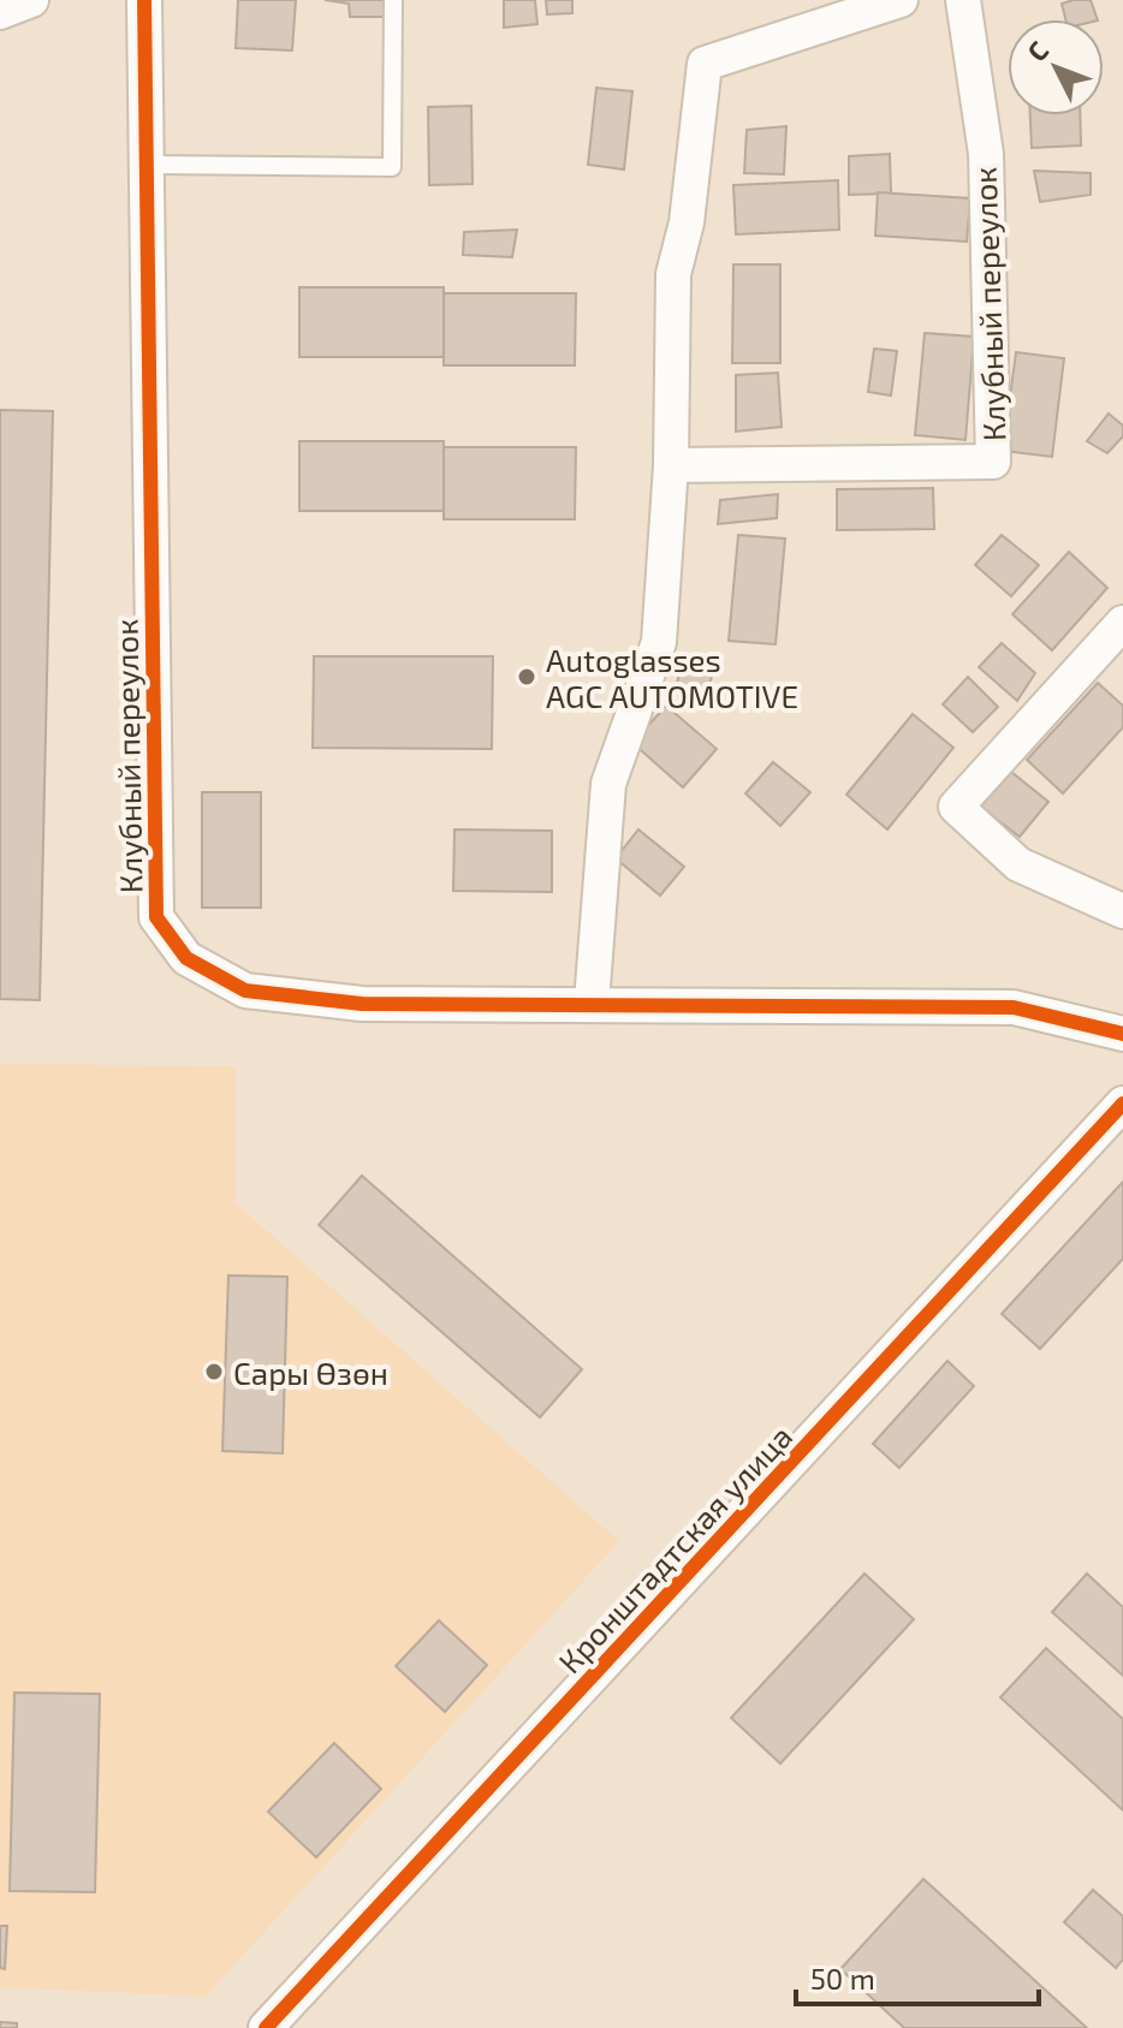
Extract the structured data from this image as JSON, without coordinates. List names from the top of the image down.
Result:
{
  "streets": {
    "street": ["Клубный переулок", "Кронштадтская улица"]
  },
  "places": ["Autoglasses AGC AUTOMOTIVE", "Сары Өзөн"],
  "scale_bar": "50 m",
  "north": "top left"
}
